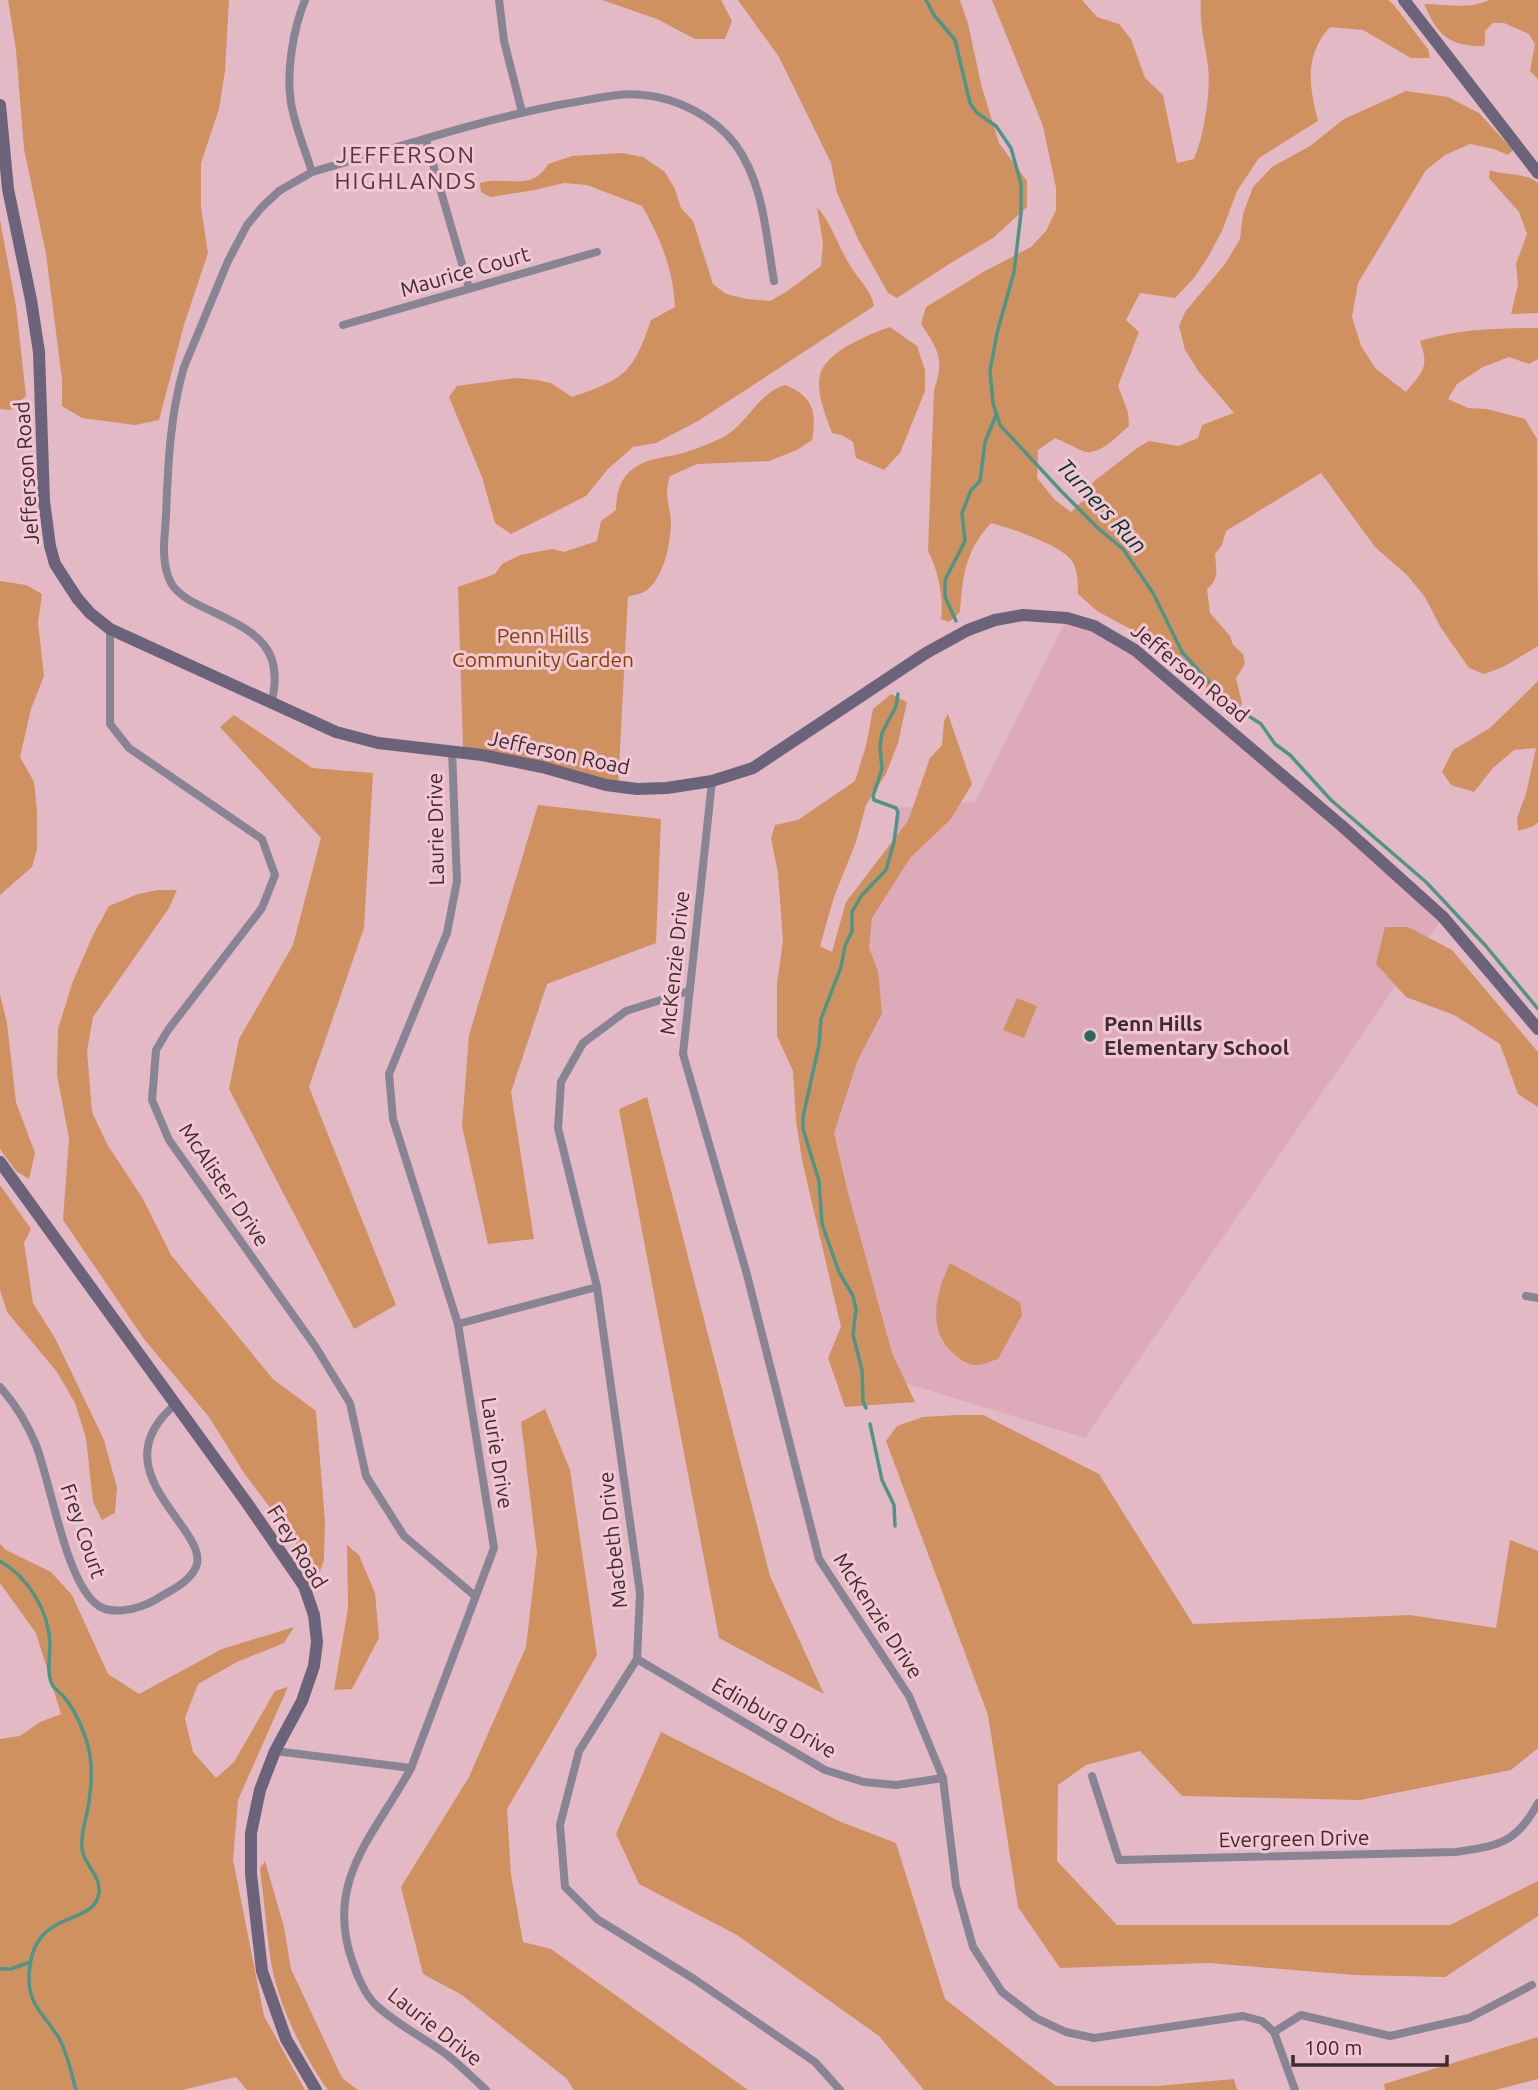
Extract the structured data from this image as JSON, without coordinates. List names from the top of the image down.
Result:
{
  "streets": {
    "street": [
      "Maurice Court",
      "Jefferson Road",
      "Laurie Drive",
      "McKenzie Drive",
      "McAlister Drive",
      "Frey Court",
      "Macbeth Drive",
      "Frey Road",
      "Edinburg Drive",
      "Evergreen Drive"
    ]
  },
  "crossings": [
    ["Jefferson Road", "Laurie Drive"],
    ["Jefferson Road", "McKenzie Drive"],
    ["Jefferson Road", "McAlister Drive"],
    ["Laurie Drive", "McAlister Drive"],
    ["McKenzie Drive", "Macbeth Drive"],
    ["McKenzie Drive", "Edinburg Drive"],
    ["Frey Court", "Frey Road"],
    ["Macbeth Drive", "Edinburg Drive"]
  ],
  "districts": ["JEFFERSON HIGHLANDS"],
  "water": ["Turners Run"],
  "parks": ["Penn Hills Community Garden"],
  "places": ["Penn Hills Elementary School"],
  "scale_bar": "100 m"
}
